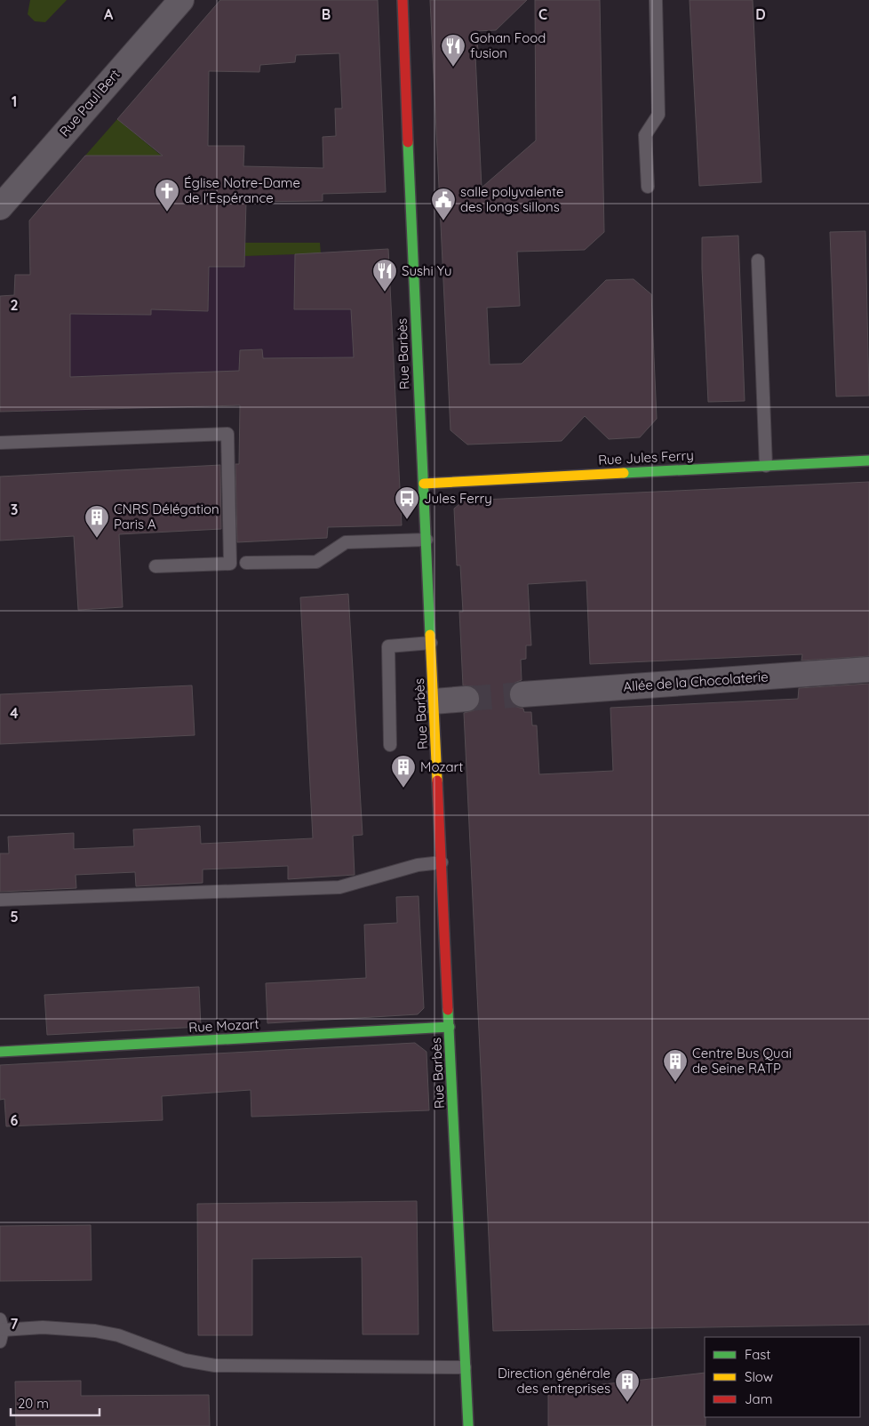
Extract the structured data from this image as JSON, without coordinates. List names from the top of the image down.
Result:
{
  "streets": {
    "main road": ["Rue Barbès", "Rue Jules Ferry", "Rue Mozart"],
    "street": ["Rue Paul Bert", "Allée de la Chocolaterie"]
  },
  "crossings": [
    ["Rue Barbès", "Rue Jules Ferry"],
    ["Rue Barbès", "Rue Mozart"]
  ],
  "places": {
    "restaurant": ["Gohan Food fusion", "Sushi Yu"],
    "church": ["Église Notre-Dame de l'Espérance"],
    "public building": ["salle polyvalente des longs sillons"],
    "bus stop": ["Jules Ferry"],
    "building": [
      "CNRS Délégation Paris A",
      "Mozart",
      "Centre Bus Quai de Seine RATP",
      "Direction générale des entreprises"
    ]
  },
  "legend": ["Fast", "Slow", "Jam"],
  "scale_bar": "20 m",
  "grid": {
    "columns": [
      "A",
      "B",
      "C",
      "D"
    ],
    "rows": [
      "1",
      "2",
      "3",
      "4",
      "5",
      "6",
      "7"
    ]
  }
}
